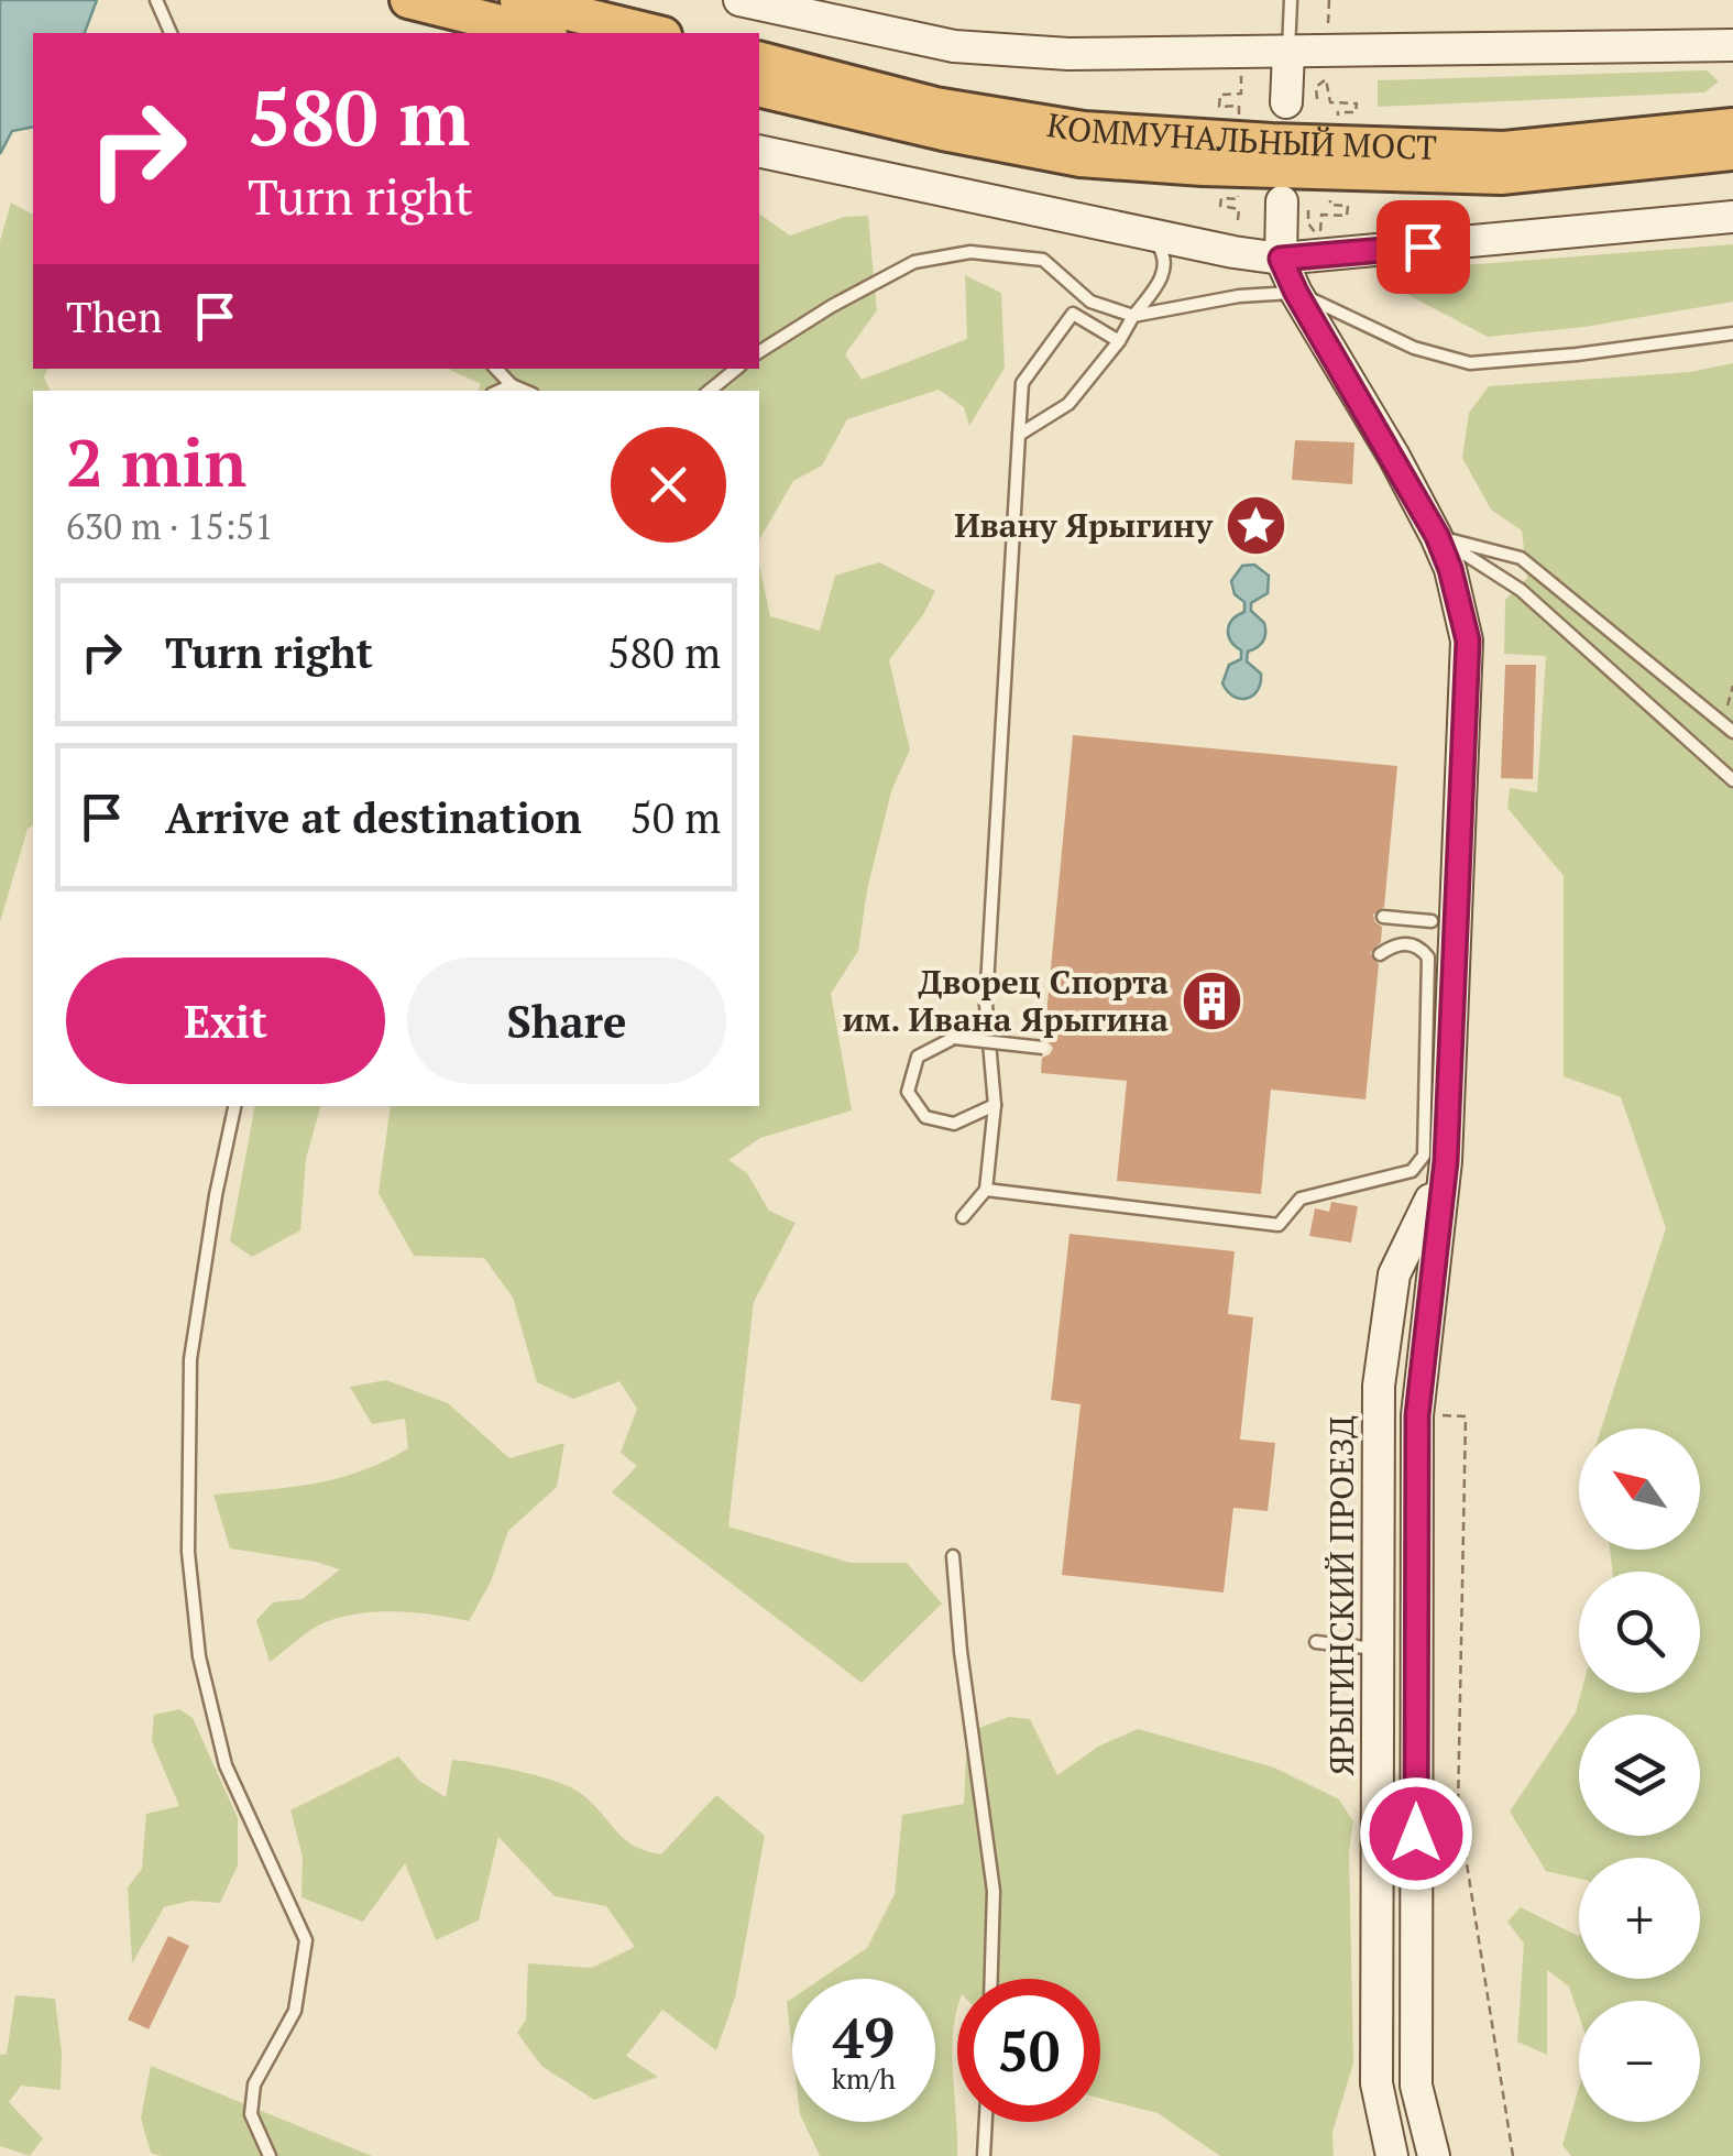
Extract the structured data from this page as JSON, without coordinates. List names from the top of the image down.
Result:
{
  "streets": {
    "highway": ["КОММУНАЛЬНЫЙ МОСТ"],
    "main road": ["ЯРЫГИНСКИЙ ПРОЕЗД"]
  },
  "places": {
    "place": ["Ивану Ярыгину"],
    "building": ["Дворец Спорта им. Ивана Ярыгина"]
  },
  "north": "top left",
  "page": {
    "turn": ["580 m", "Turn right"],
    "then": "Then",
    "heading": ["2 min", "630 m · 15:51"],
    "list": [
      {
        "name": "Turn right",
        "value": "580 m"
      },
      {
        "name": "Arrive at destination",
        "value": "50 m"
      }
    ],
    "buttons": ["Exit", "Share"],
    "map_buttons": ["+", "−"],
    "speed": "49 km/h",
    "limit": "50"
  }
}
